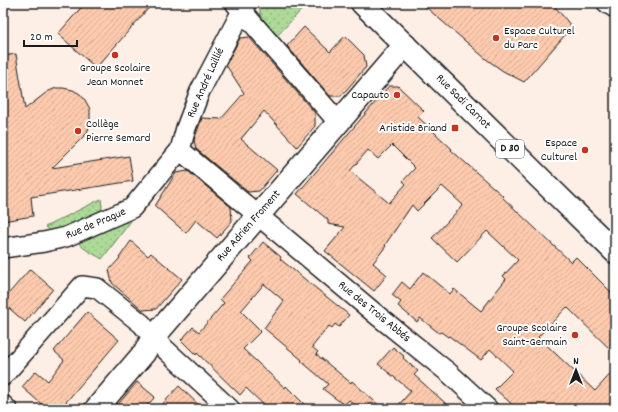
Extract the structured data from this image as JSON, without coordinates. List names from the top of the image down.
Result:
{
  "streets": {
    "street": [
      "Rue André Laillié",
      "Rue Sadi Carnot",
      "D 30",
      "Rue de Prague",
      "Rue Adrien Froment",
      "Rue des Trois Abbés"
    ]
  },
  "crossings": [
    ["Rue André Laillié", "Rue de Prague"],
    ["Rue André Laillié", "Rue des Trois Abbés"],
    ["Rue Sadi Carnot", "Rue Adrien Froment"],
    ["Rue Adrien Froment", "Rue des Trois Abbés"]
  ],
  "places": {
    "other": [
      "Espace Culturel du Parc",
      "Groupe Scolaire Jean Monnet",
      "Capauto",
      "Collège Pierre Semard",
      "Espace Culturel",
      "Groupe Scolaire Saint-Germain"
    ],
    "transit": ["Aristide Briand"]
  },
  "scale_bar": "20 m",
  "north": "top"
}
